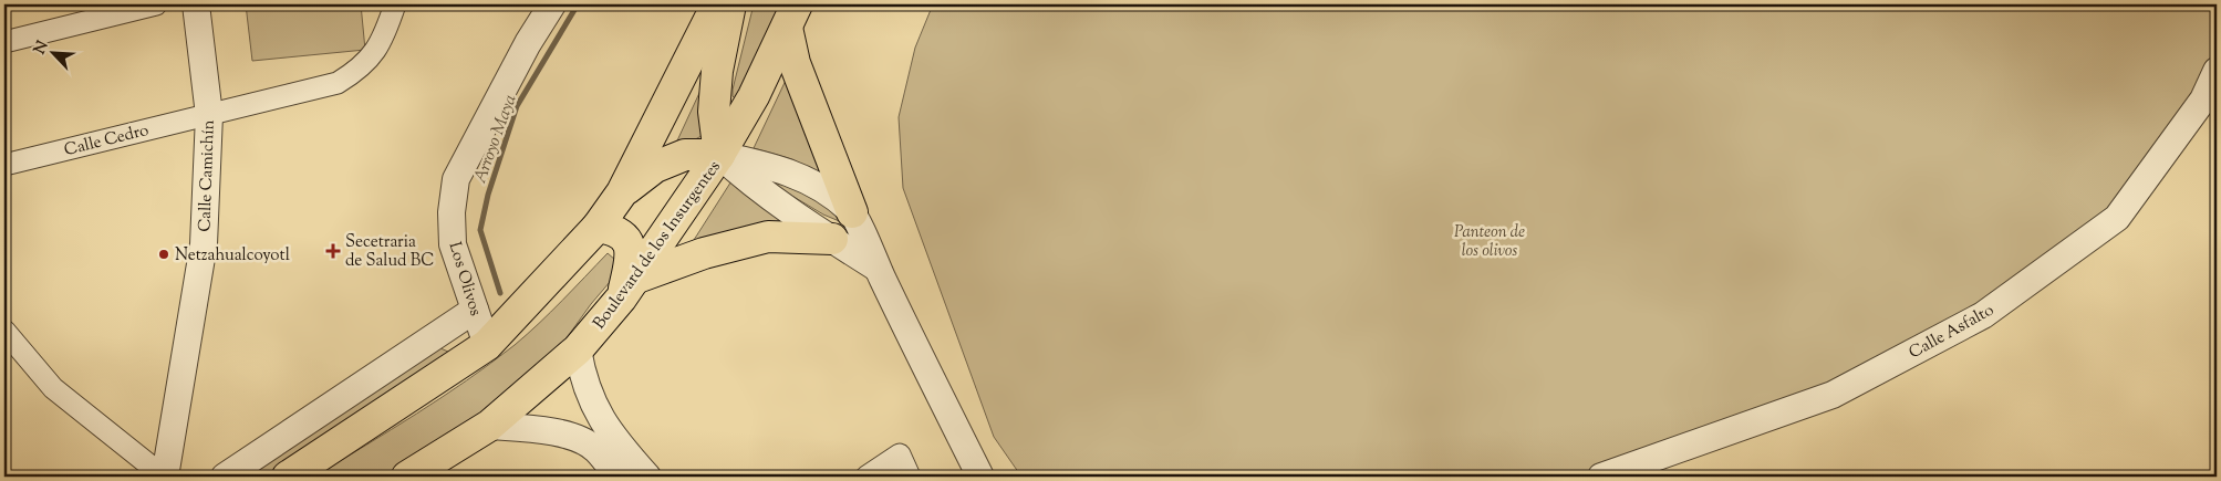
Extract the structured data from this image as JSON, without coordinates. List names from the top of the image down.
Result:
{
  "streets": {
    "main road": ["Boulevard de los Insurgentes"],
    "street": [
      "Calle Cedro",
      "Calle Camichín",
      "Los Olivos",
      "Calle Asfalto"
    ]
  },
  "crossings": [
    ["Calle Cedro", "Calle Camichín"]
  ],
  "water": ["Arroyo Maya"],
  "parks": ["Panteon de los olivos"],
  "places": {
    "health": ["Secetraria de Salud BC"],
    "other": ["Netzahualcoyotl"]
  },
  "north": "top left"
}
